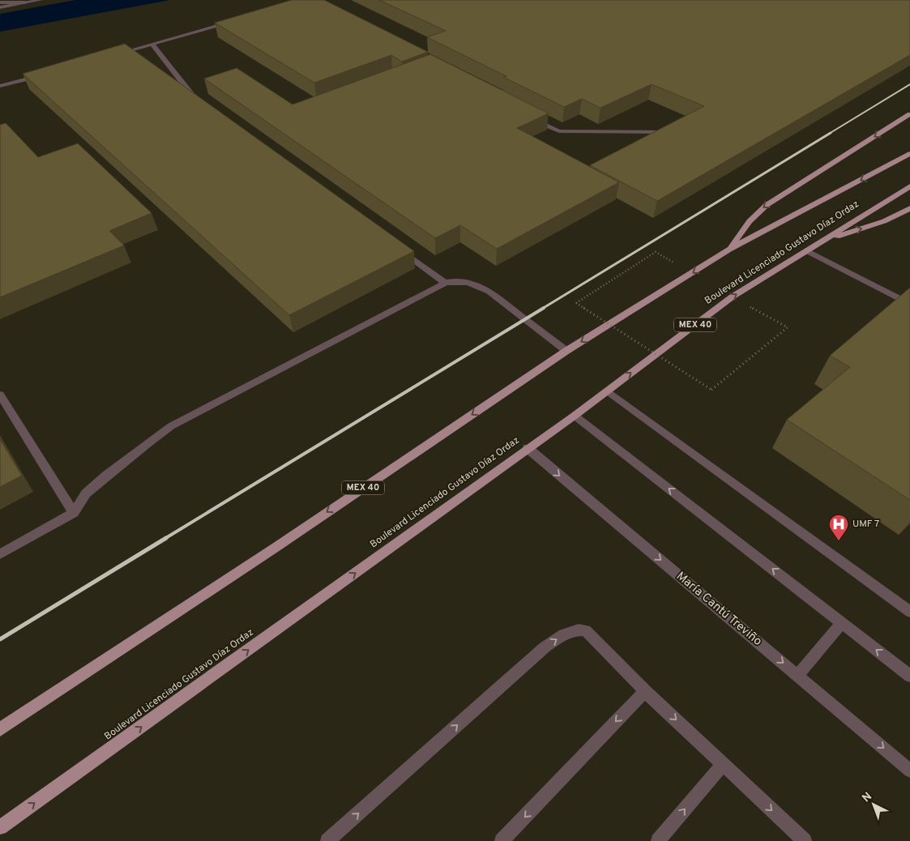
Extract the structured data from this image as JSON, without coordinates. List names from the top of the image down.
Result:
{
  "streets": {
    "main road": ["Boulevard Licenciado Gustavo Díaz Ordaz", "MEX 40"],
    "street": ["María Cantú Treviño"]
  },
  "crossings": [
    ["Boulevard Licenciado Gustavo Díaz Ordaz", "María Cantú Treviño"]
  ],
  "places": {
    "hospital": ["UMF 7"]
  },
  "north": "top left"
}
